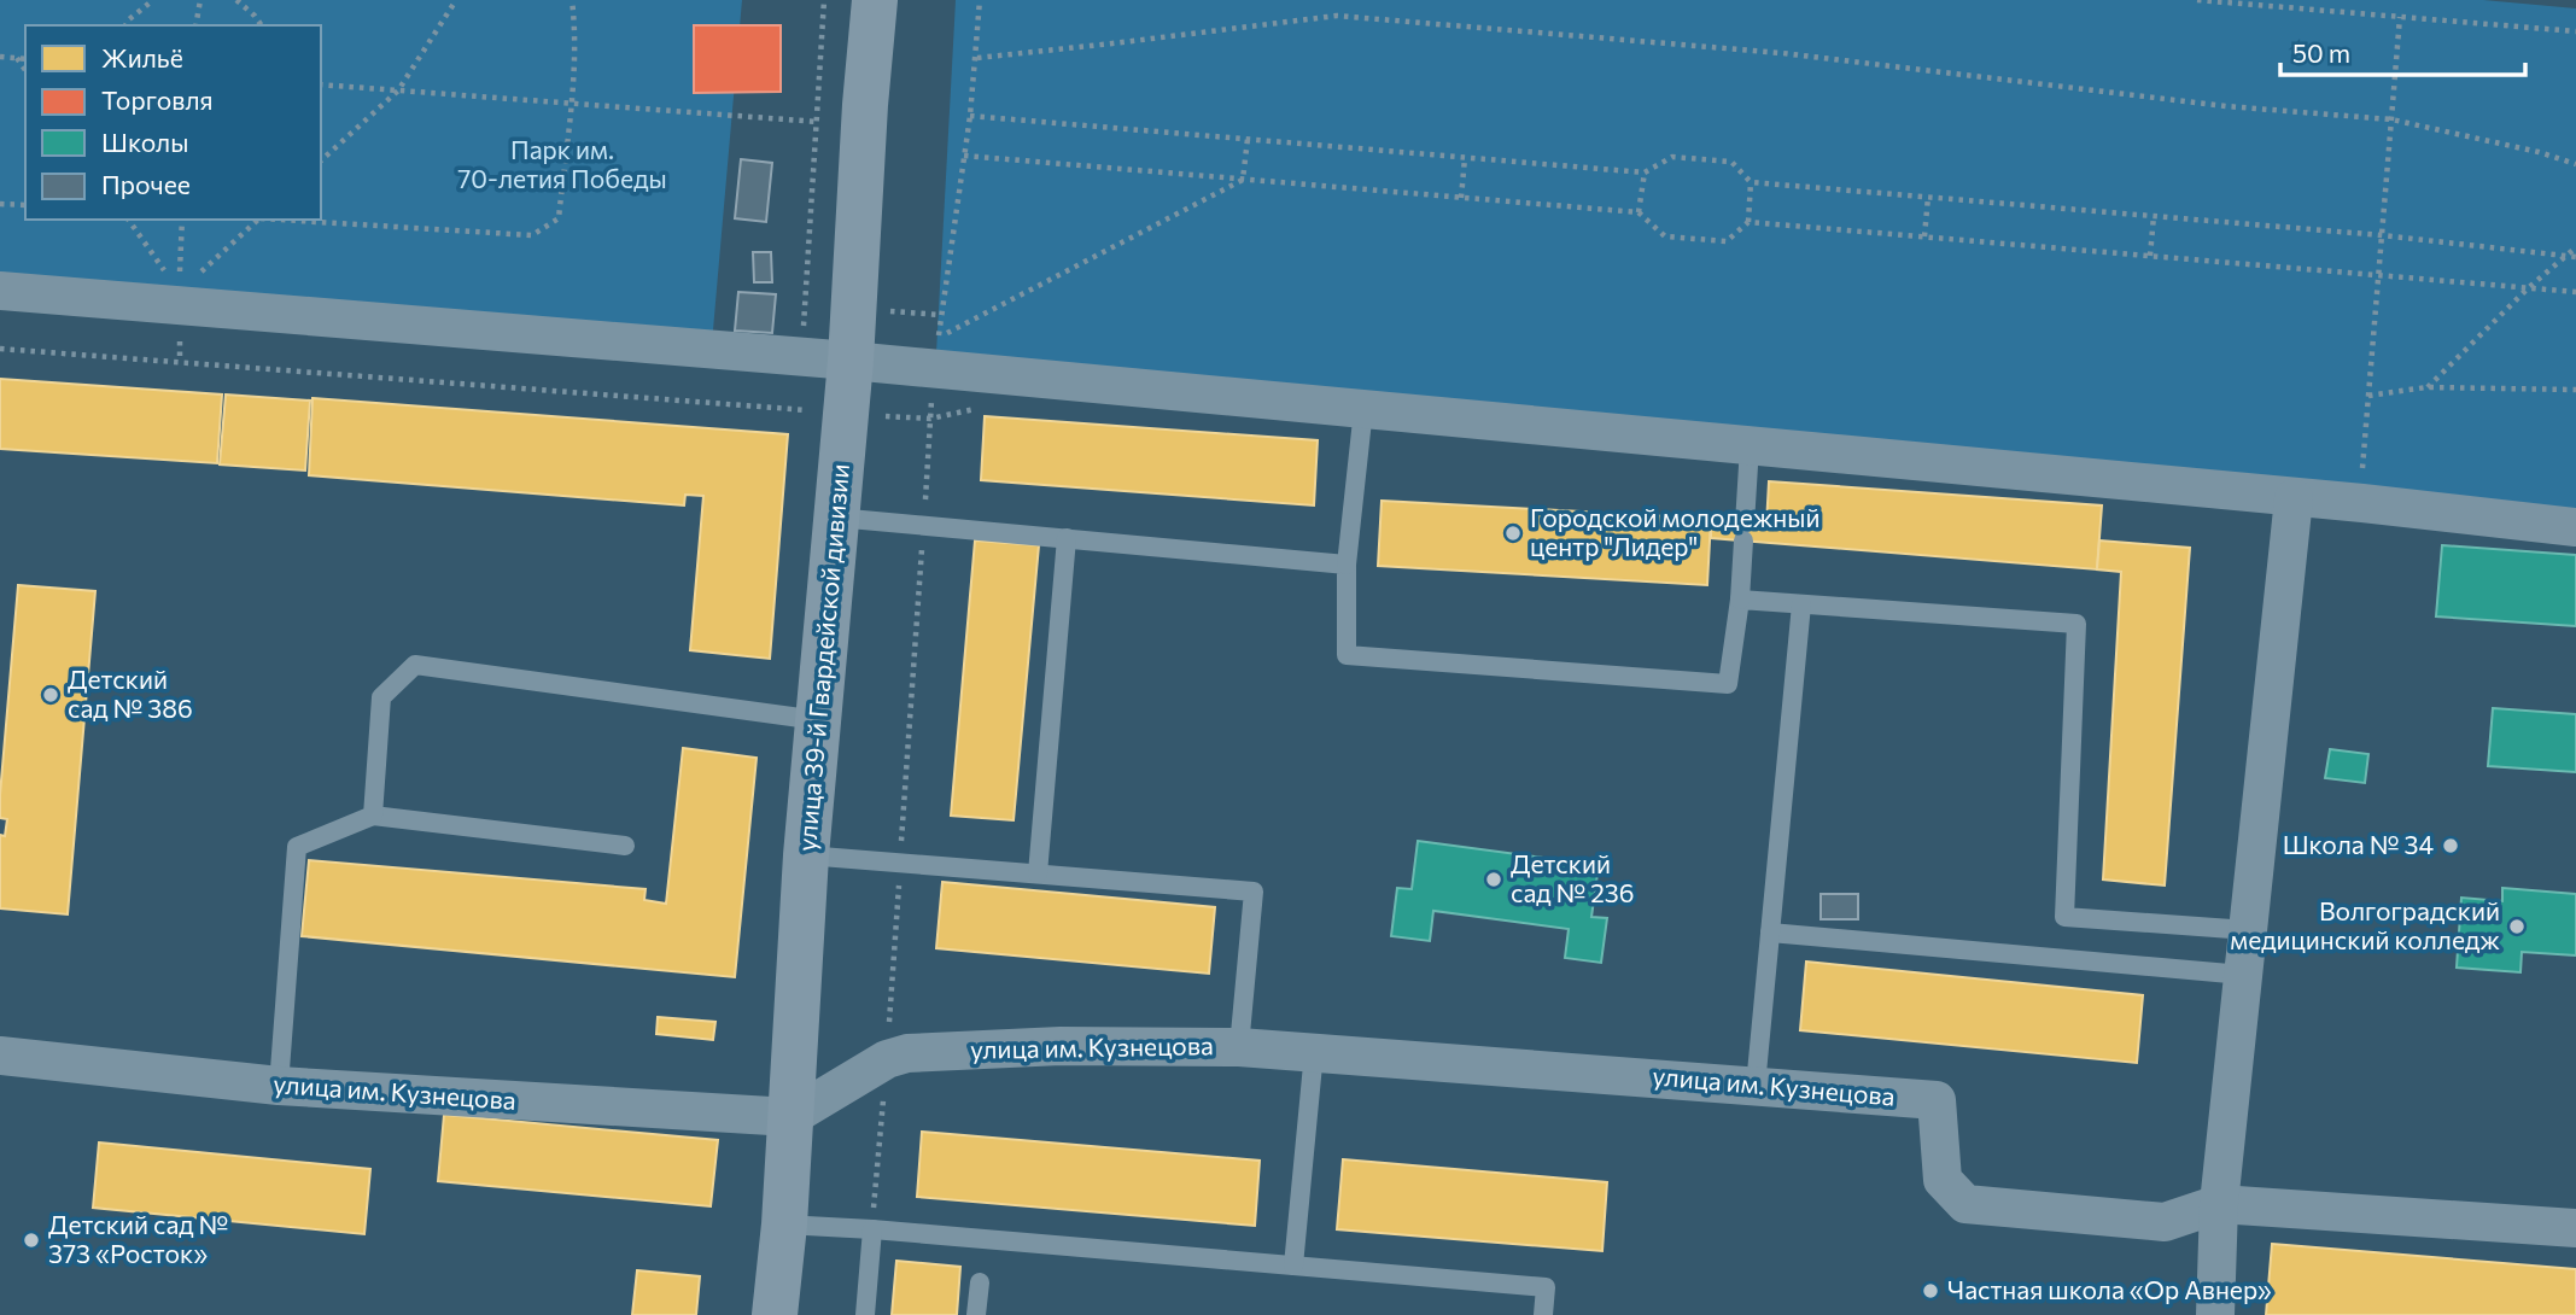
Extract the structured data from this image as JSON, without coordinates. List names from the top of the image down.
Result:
{
  "streets": {
    "main road": ["улица 39-й Гвардейской дивизии"],
    "street": ["улица им. Кузнецова"]
  },
  "crossings": [
    ["улица 39-й Гвардейской дивизии", "улица им. Кузнецова"]
  ],
  "parks": ["Парк им. 70-летия Победы"],
  "places": [
    "Городской молодежный центр \"Лидер\"",
    "Детский сад № 386",
    "Школа № 34",
    "Детский сад № 236",
    "Волгоградский медицинский колледж",
    "Детский сад № 373 «Росток»",
    "Частная школа «Ор Авнер»"
  ],
  "legend": [
    "Жильё",
    "Торговля",
    "Школы",
    "Прочее"
  ],
  "scale_bar": "50 m"
}
